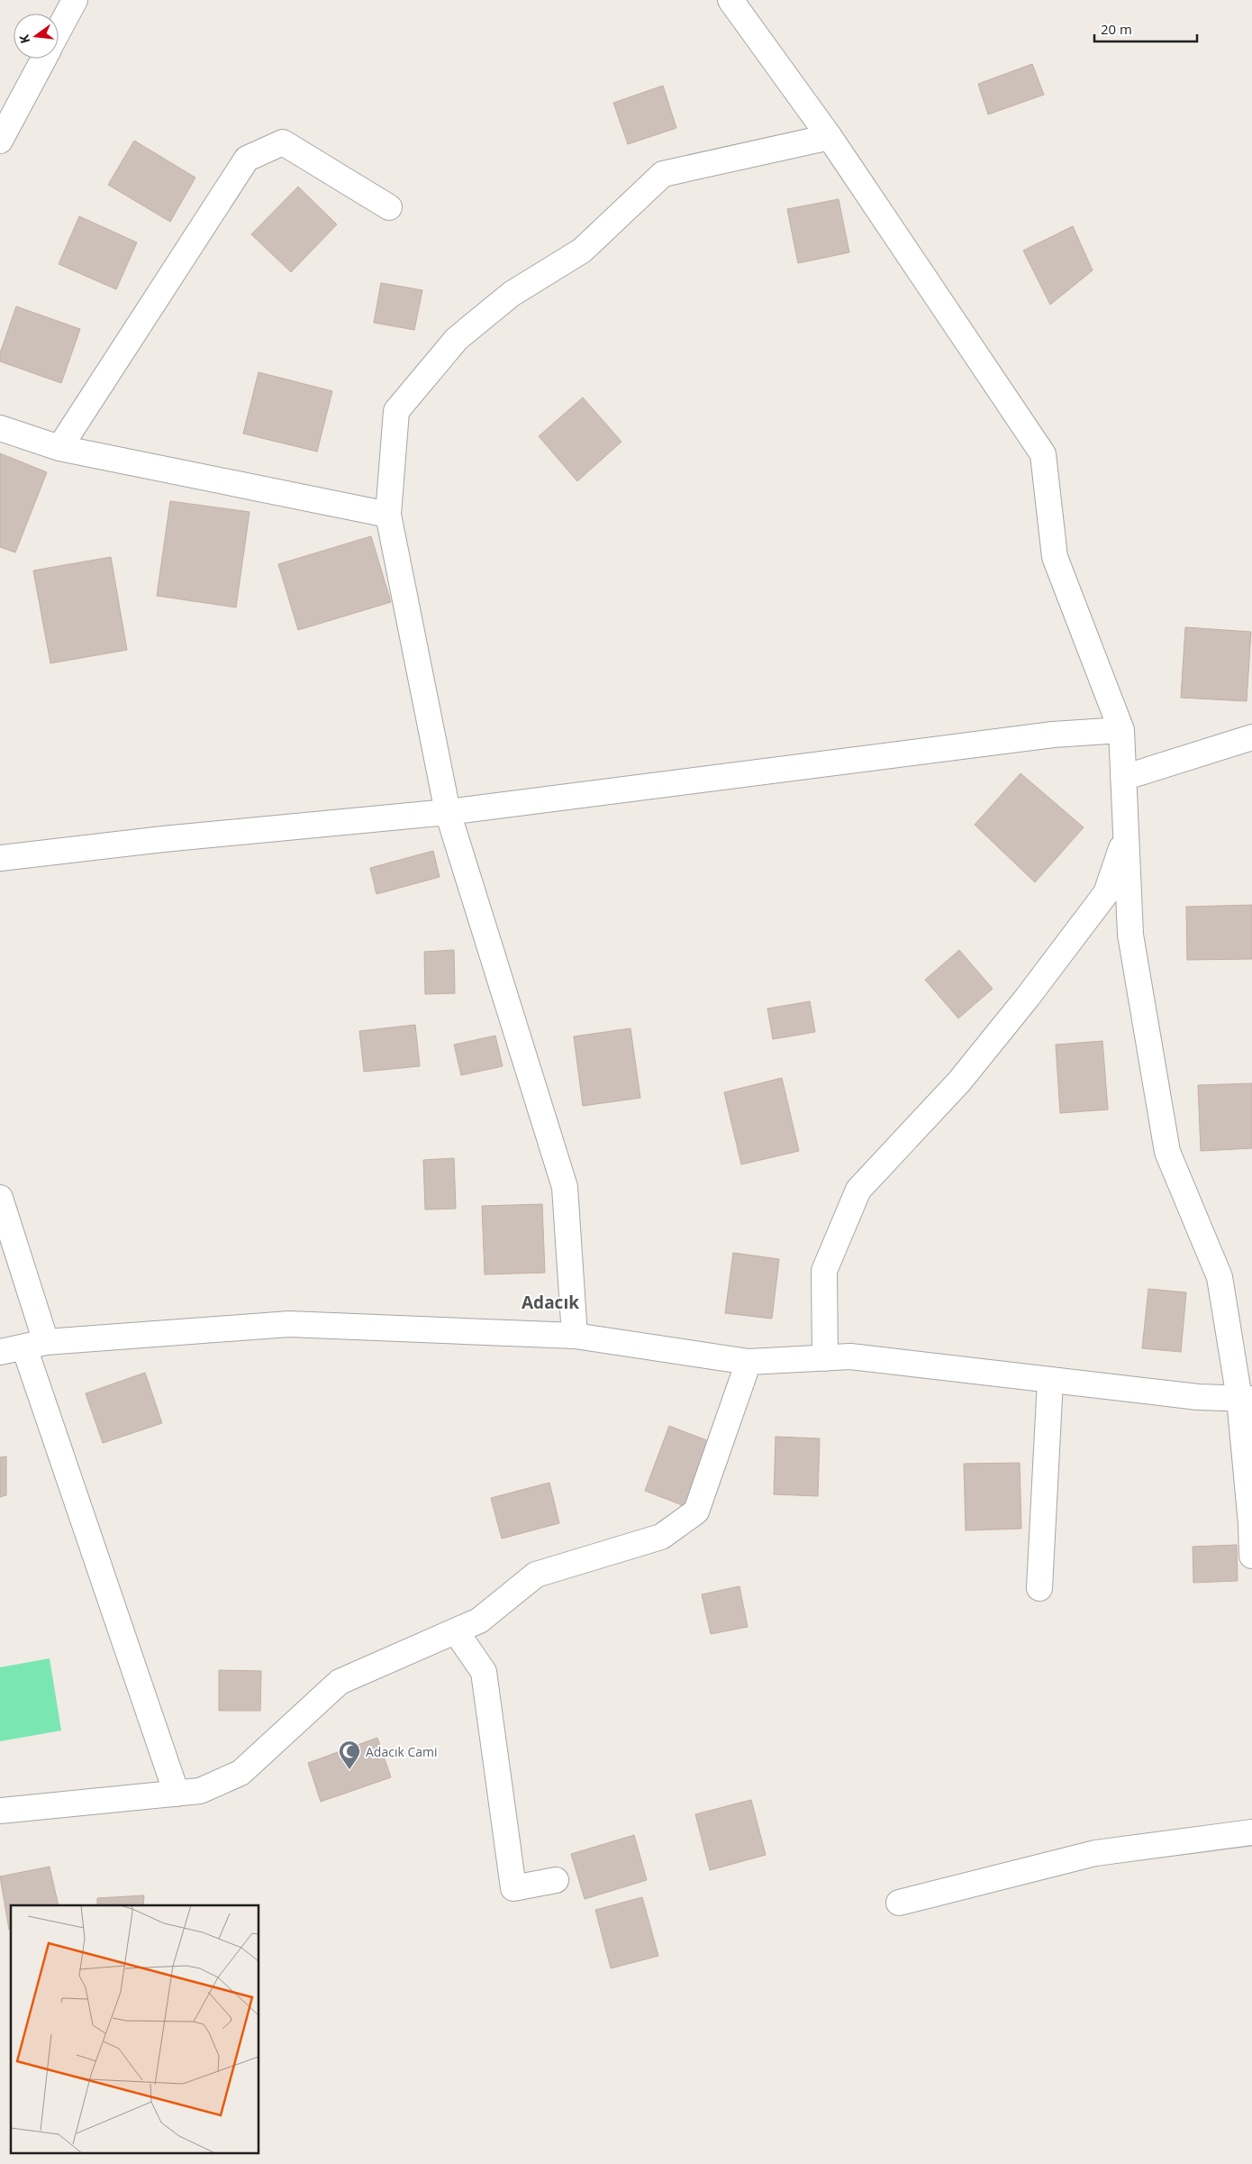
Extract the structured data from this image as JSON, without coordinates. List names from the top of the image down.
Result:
{
  "districts": ["Adacık"],
  "places": {
    "mosque": ["Adacık Cami"]
  },
  "scale_bar": "20 m",
  "north": "left"
}
